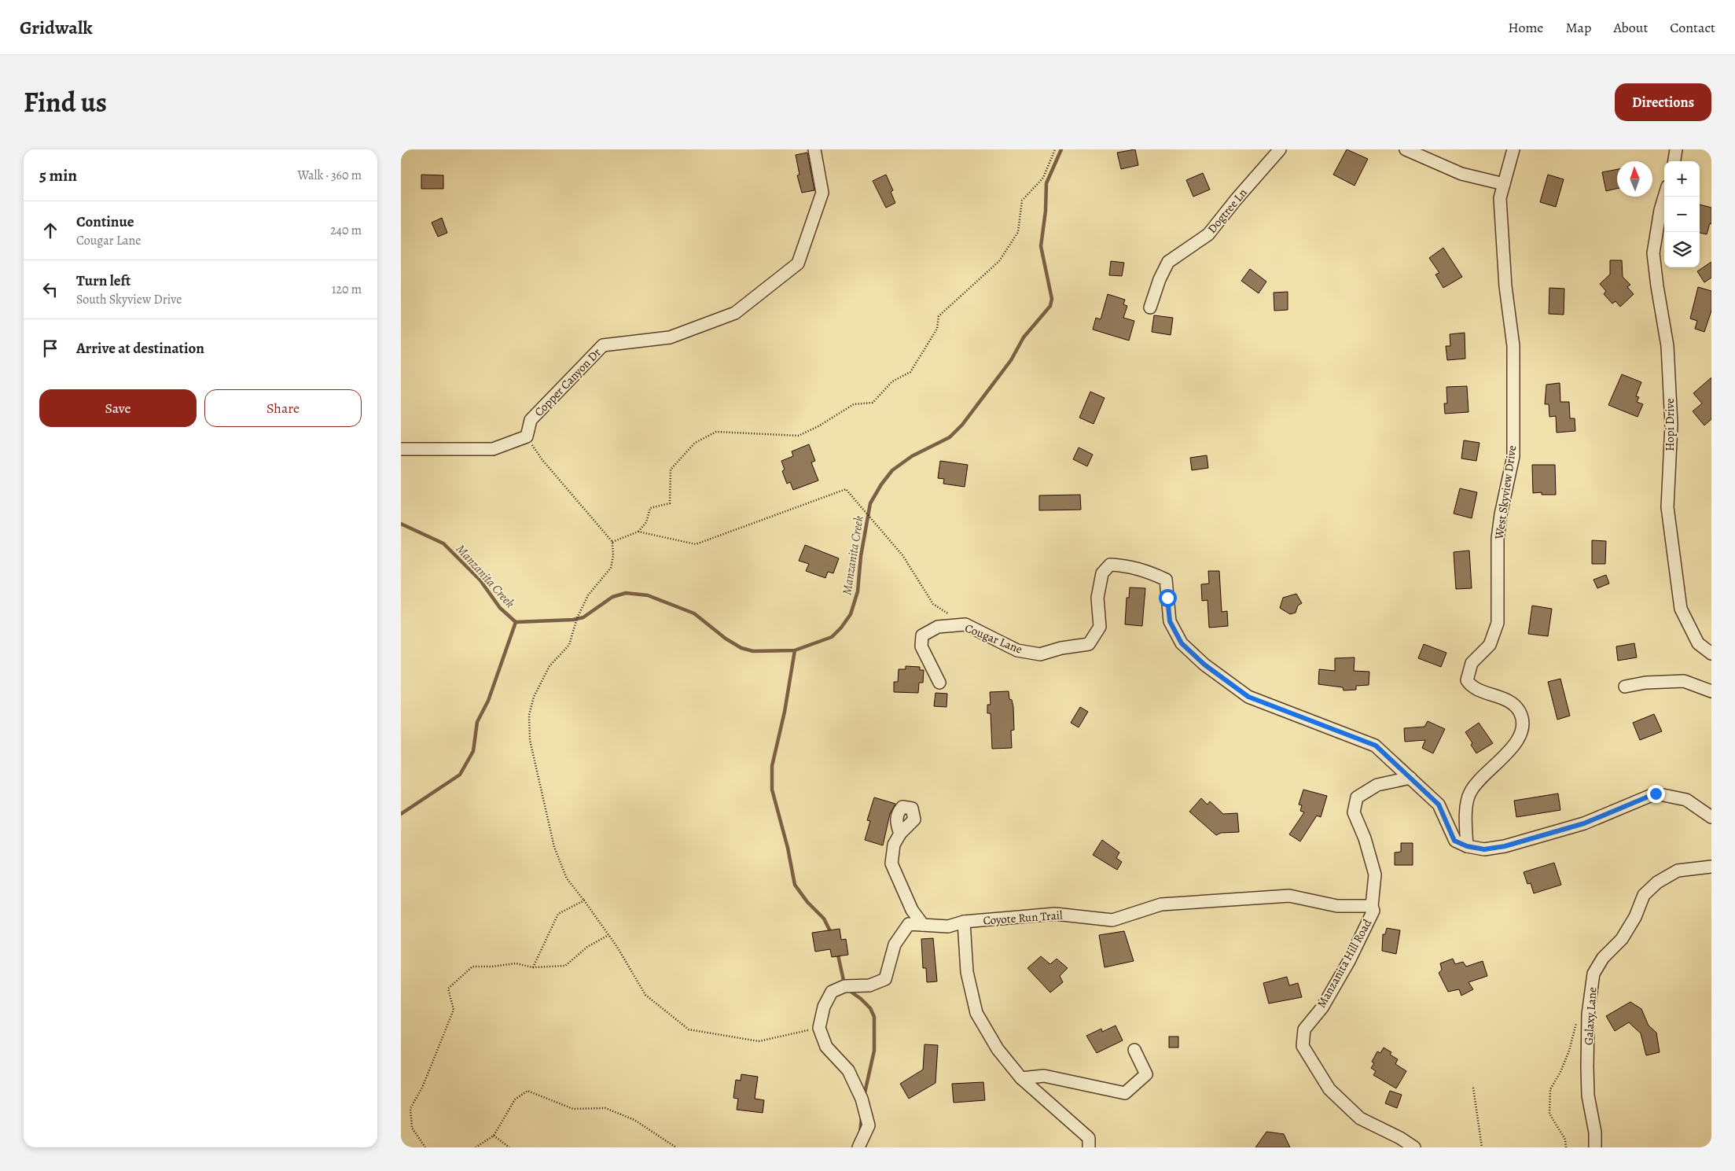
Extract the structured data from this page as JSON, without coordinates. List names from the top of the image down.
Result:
{
  "streets": {
    "street": [
      "Dogtree Ln",
      "Copper Canyon Dr",
      "Hopi Drive",
      "West Skyview Drive",
      "Cougar Lane",
      "Coyote Run Trail",
      "Manzanita Hill Road",
      "Galaxy Lane"
    ]
  },
  "crossings": [
    ["West Skyview Drive", "Cougar Lane"],
    ["Coyote Run Trail", "Manzanita Hill Road"]
  ],
  "water": ["Manzanita Creek"],
  "north": "top",
  "page": {
    "header": "Gridwalk",
    "nav": [
      "Home",
      "Map",
      "About",
      "Contact"
    ],
    "title": "Find us",
    "buttons": [
      "Directions",
      ["Save", "Share"]
    ],
    "heading": ["5 min", "Walk · 360 m"],
    "map_buttons": ["+", "−"],
    "list": [
      ["Continue", "Cougar Lane", "240 m"],
      ["Turn left", "South Skyview Drive", "120 m"],
      "Arrive at destination"
    ]
  }
}
